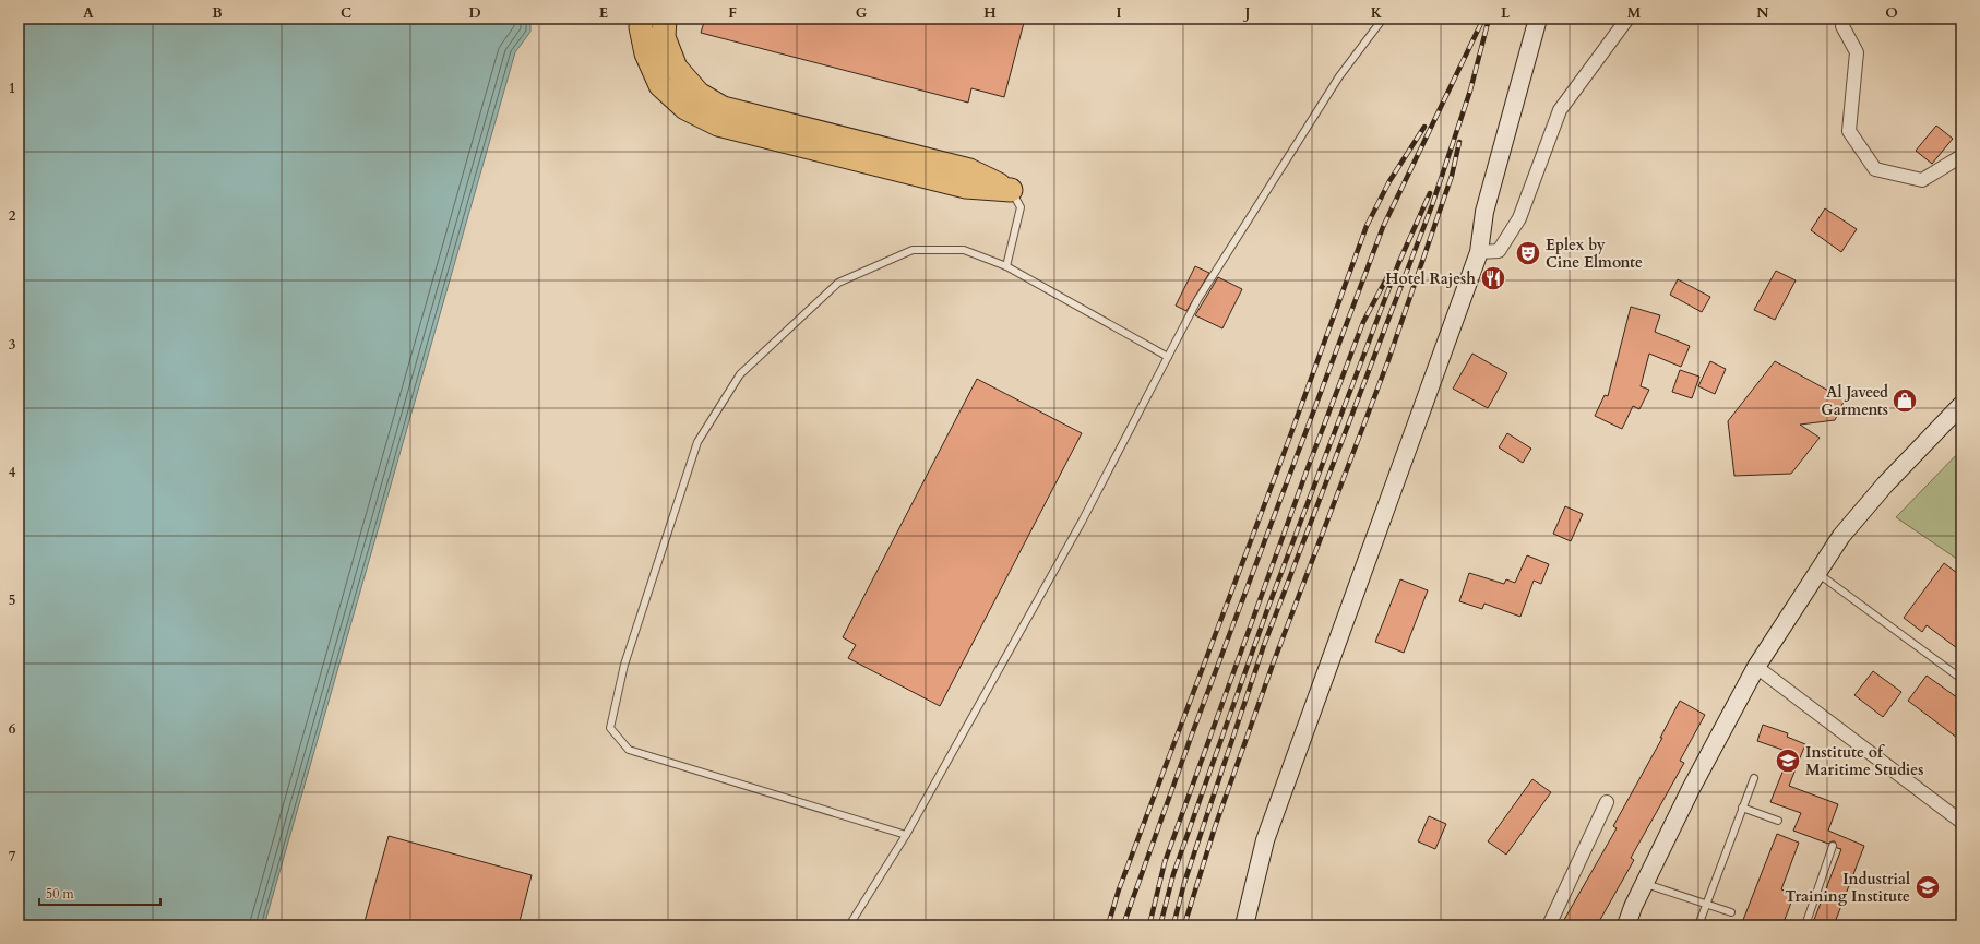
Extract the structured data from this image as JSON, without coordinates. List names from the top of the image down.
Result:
{
  "places": {
    "theatre": ["Eplex by Cine Elmonte"],
    "restaurant": ["Hotel Rajesh"],
    "shop": ["Al Javeed Garments"],
    "school or university": ["Institute of Maritime Studies", "Industrial Training Institute"]
  },
  "scale_bar": "50 m",
  "grid": {
    "columns": [
      "A",
      "B",
      "C",
      "D",
      "E",
      "F",
      "G",
      "H",
      "I",
      "J",
      "K",
      "L",
      "M",
      "N",
      "O"
    ],
    "rows": [
      "1",
      "2",
      "3",
      "4",
      "5",
      "6",
      "7"
    ]
  }
}
